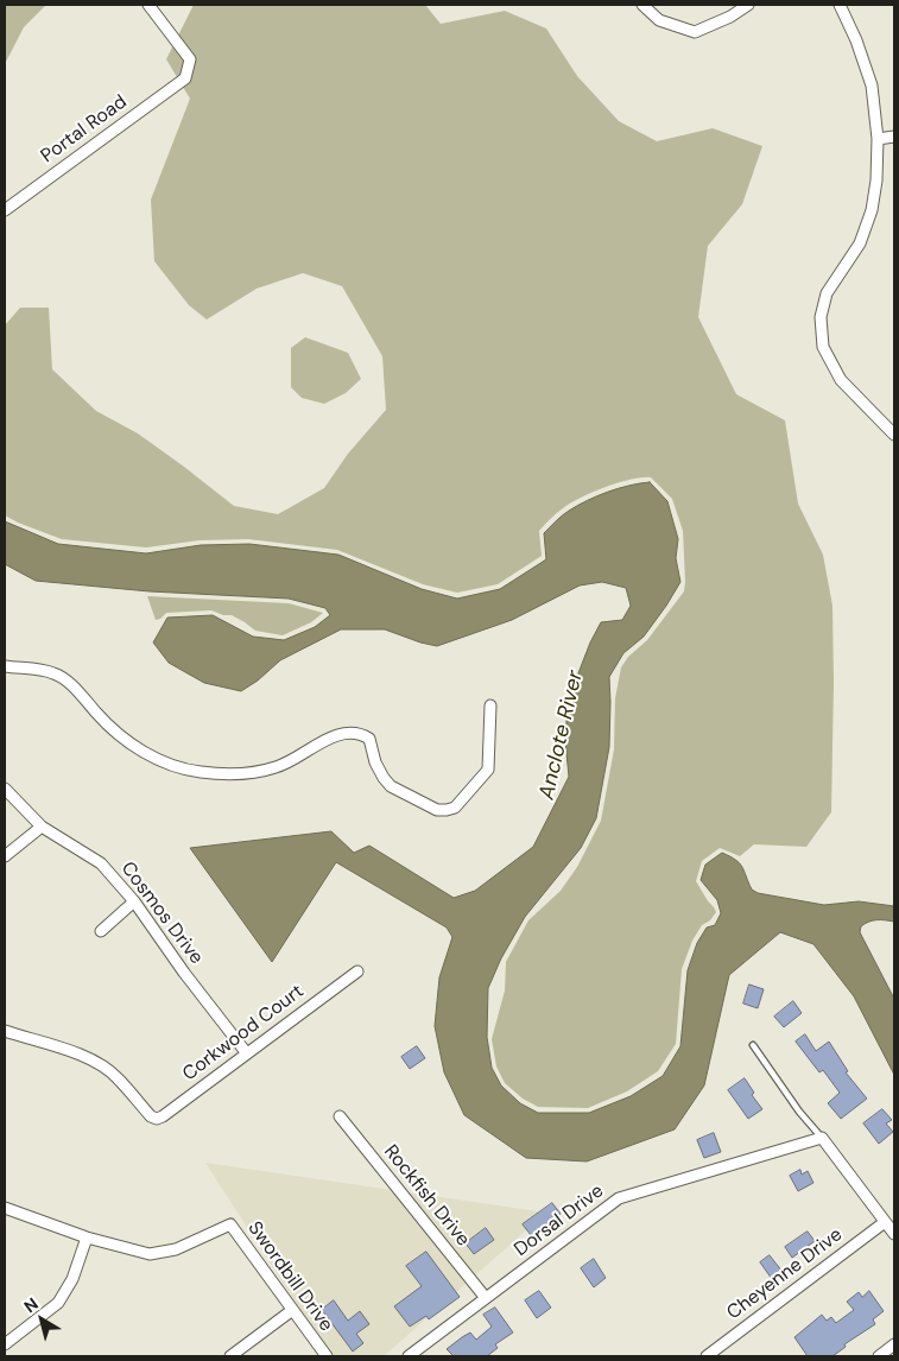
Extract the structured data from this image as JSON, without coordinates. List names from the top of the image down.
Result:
{
  "streets": {
    "street": [
      "Portal Road",
      "Cosmos Drive",
      "Corkwood Court",
      "Rockfish Drive",
      "Dorsal Drive",
      "Cheyenne Drive",
      "Swordbill Drive"
    ]
  },
  "crossings": [
    ["Cosmos Drive", "Corkwood Court"],
    ["Rockfish Drive", "Dorsal Drive"]
  ],
  "water": ["Anclote River"],
  "north": "top left"
}
